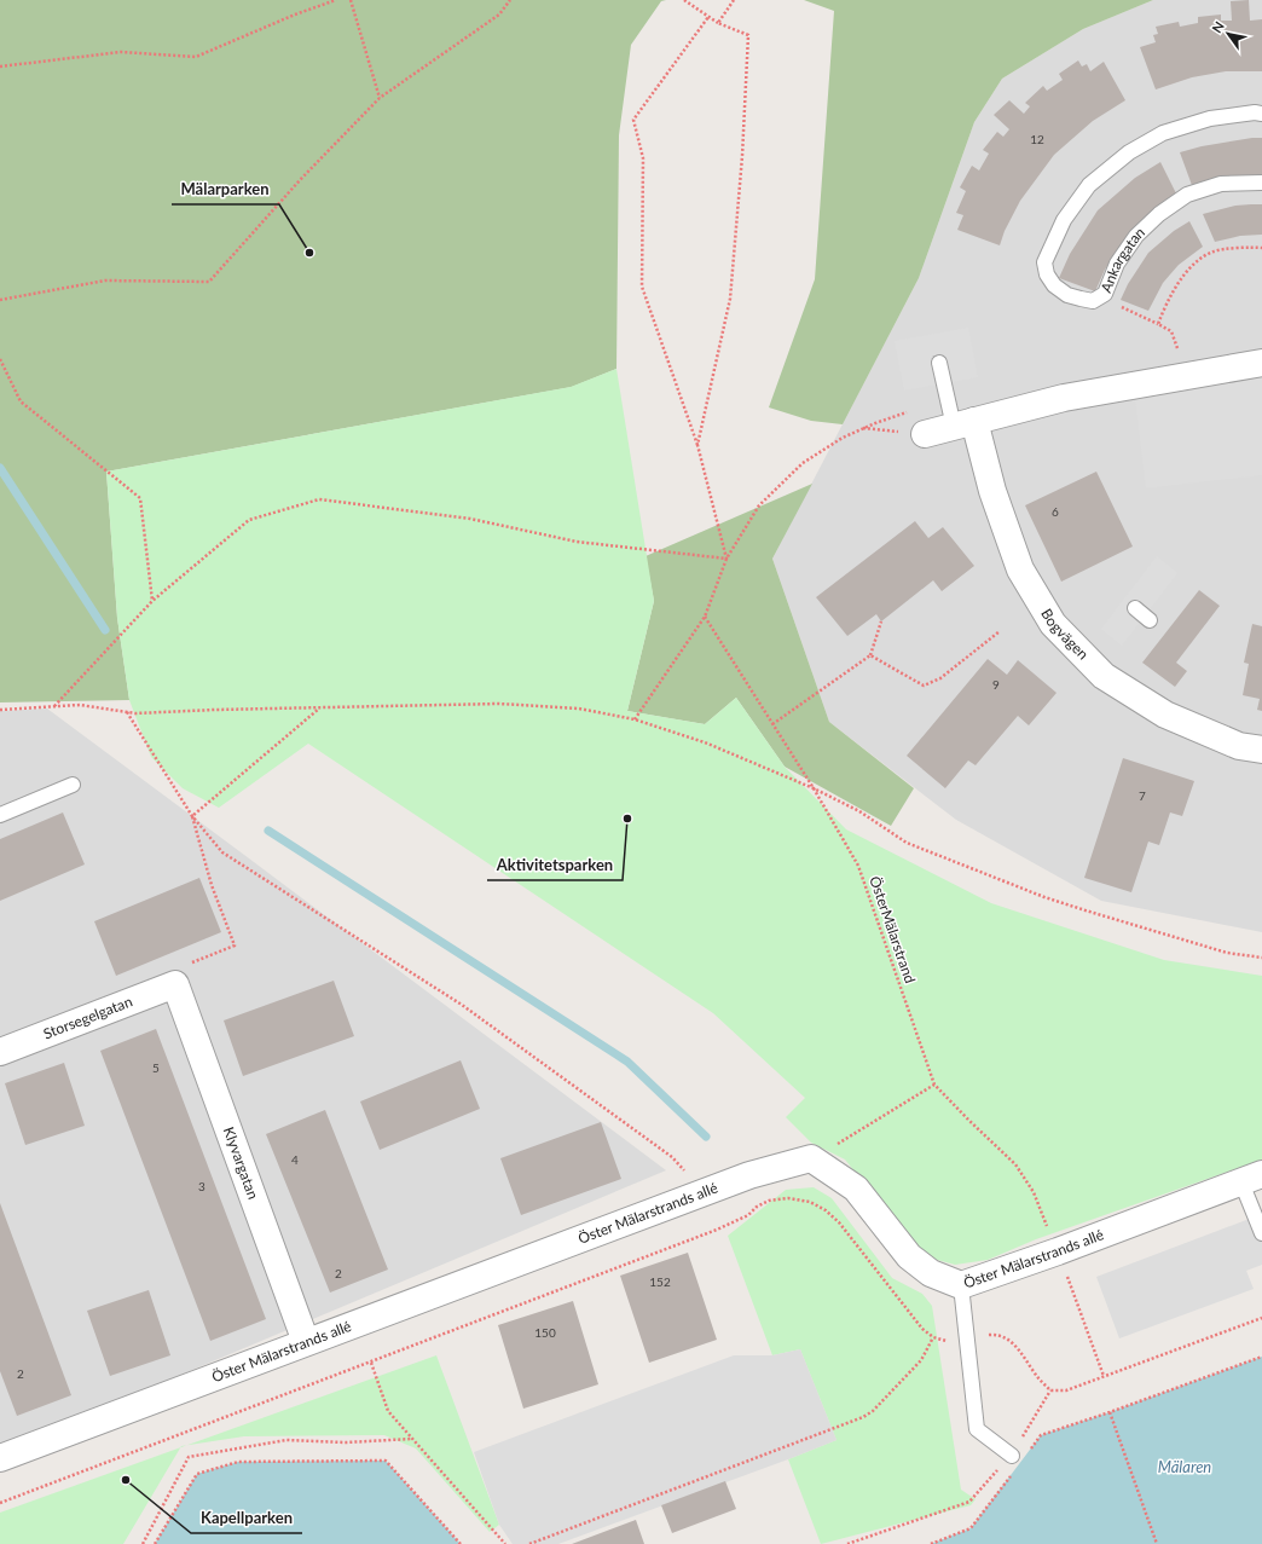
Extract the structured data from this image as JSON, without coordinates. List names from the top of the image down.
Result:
{
  "streets": {
    "street": [
      "Bogvägen",
      "Storsegelgatan",
      "Klyvargatan",
      "Öster Mälarstrands allé"
    ],
    "lane": ["Ankargatan"],
    "path": ["ÖsterMälarstrand"]
  },
  "crossings": [
    ["ÖsterMälarstrand", "Öster Mälarstrands allé"],
    ["Storsegelgatan", "Klyvargatan"],
    ["Klyvargatan", "Öster Mälarstrands allé"]
  ],
  "water": ["Mälaren"],
  "places": ["Mälarparken", "Aktivitetsparken", "Kapellparken"],
  "house_numbers": [
    "12",
    "6",
    "9",
    "7",
    "5",
    "4",
    "3",
    "2",
    "152",
    "150",
    "2"
  ],
  "north": "top left"
}
